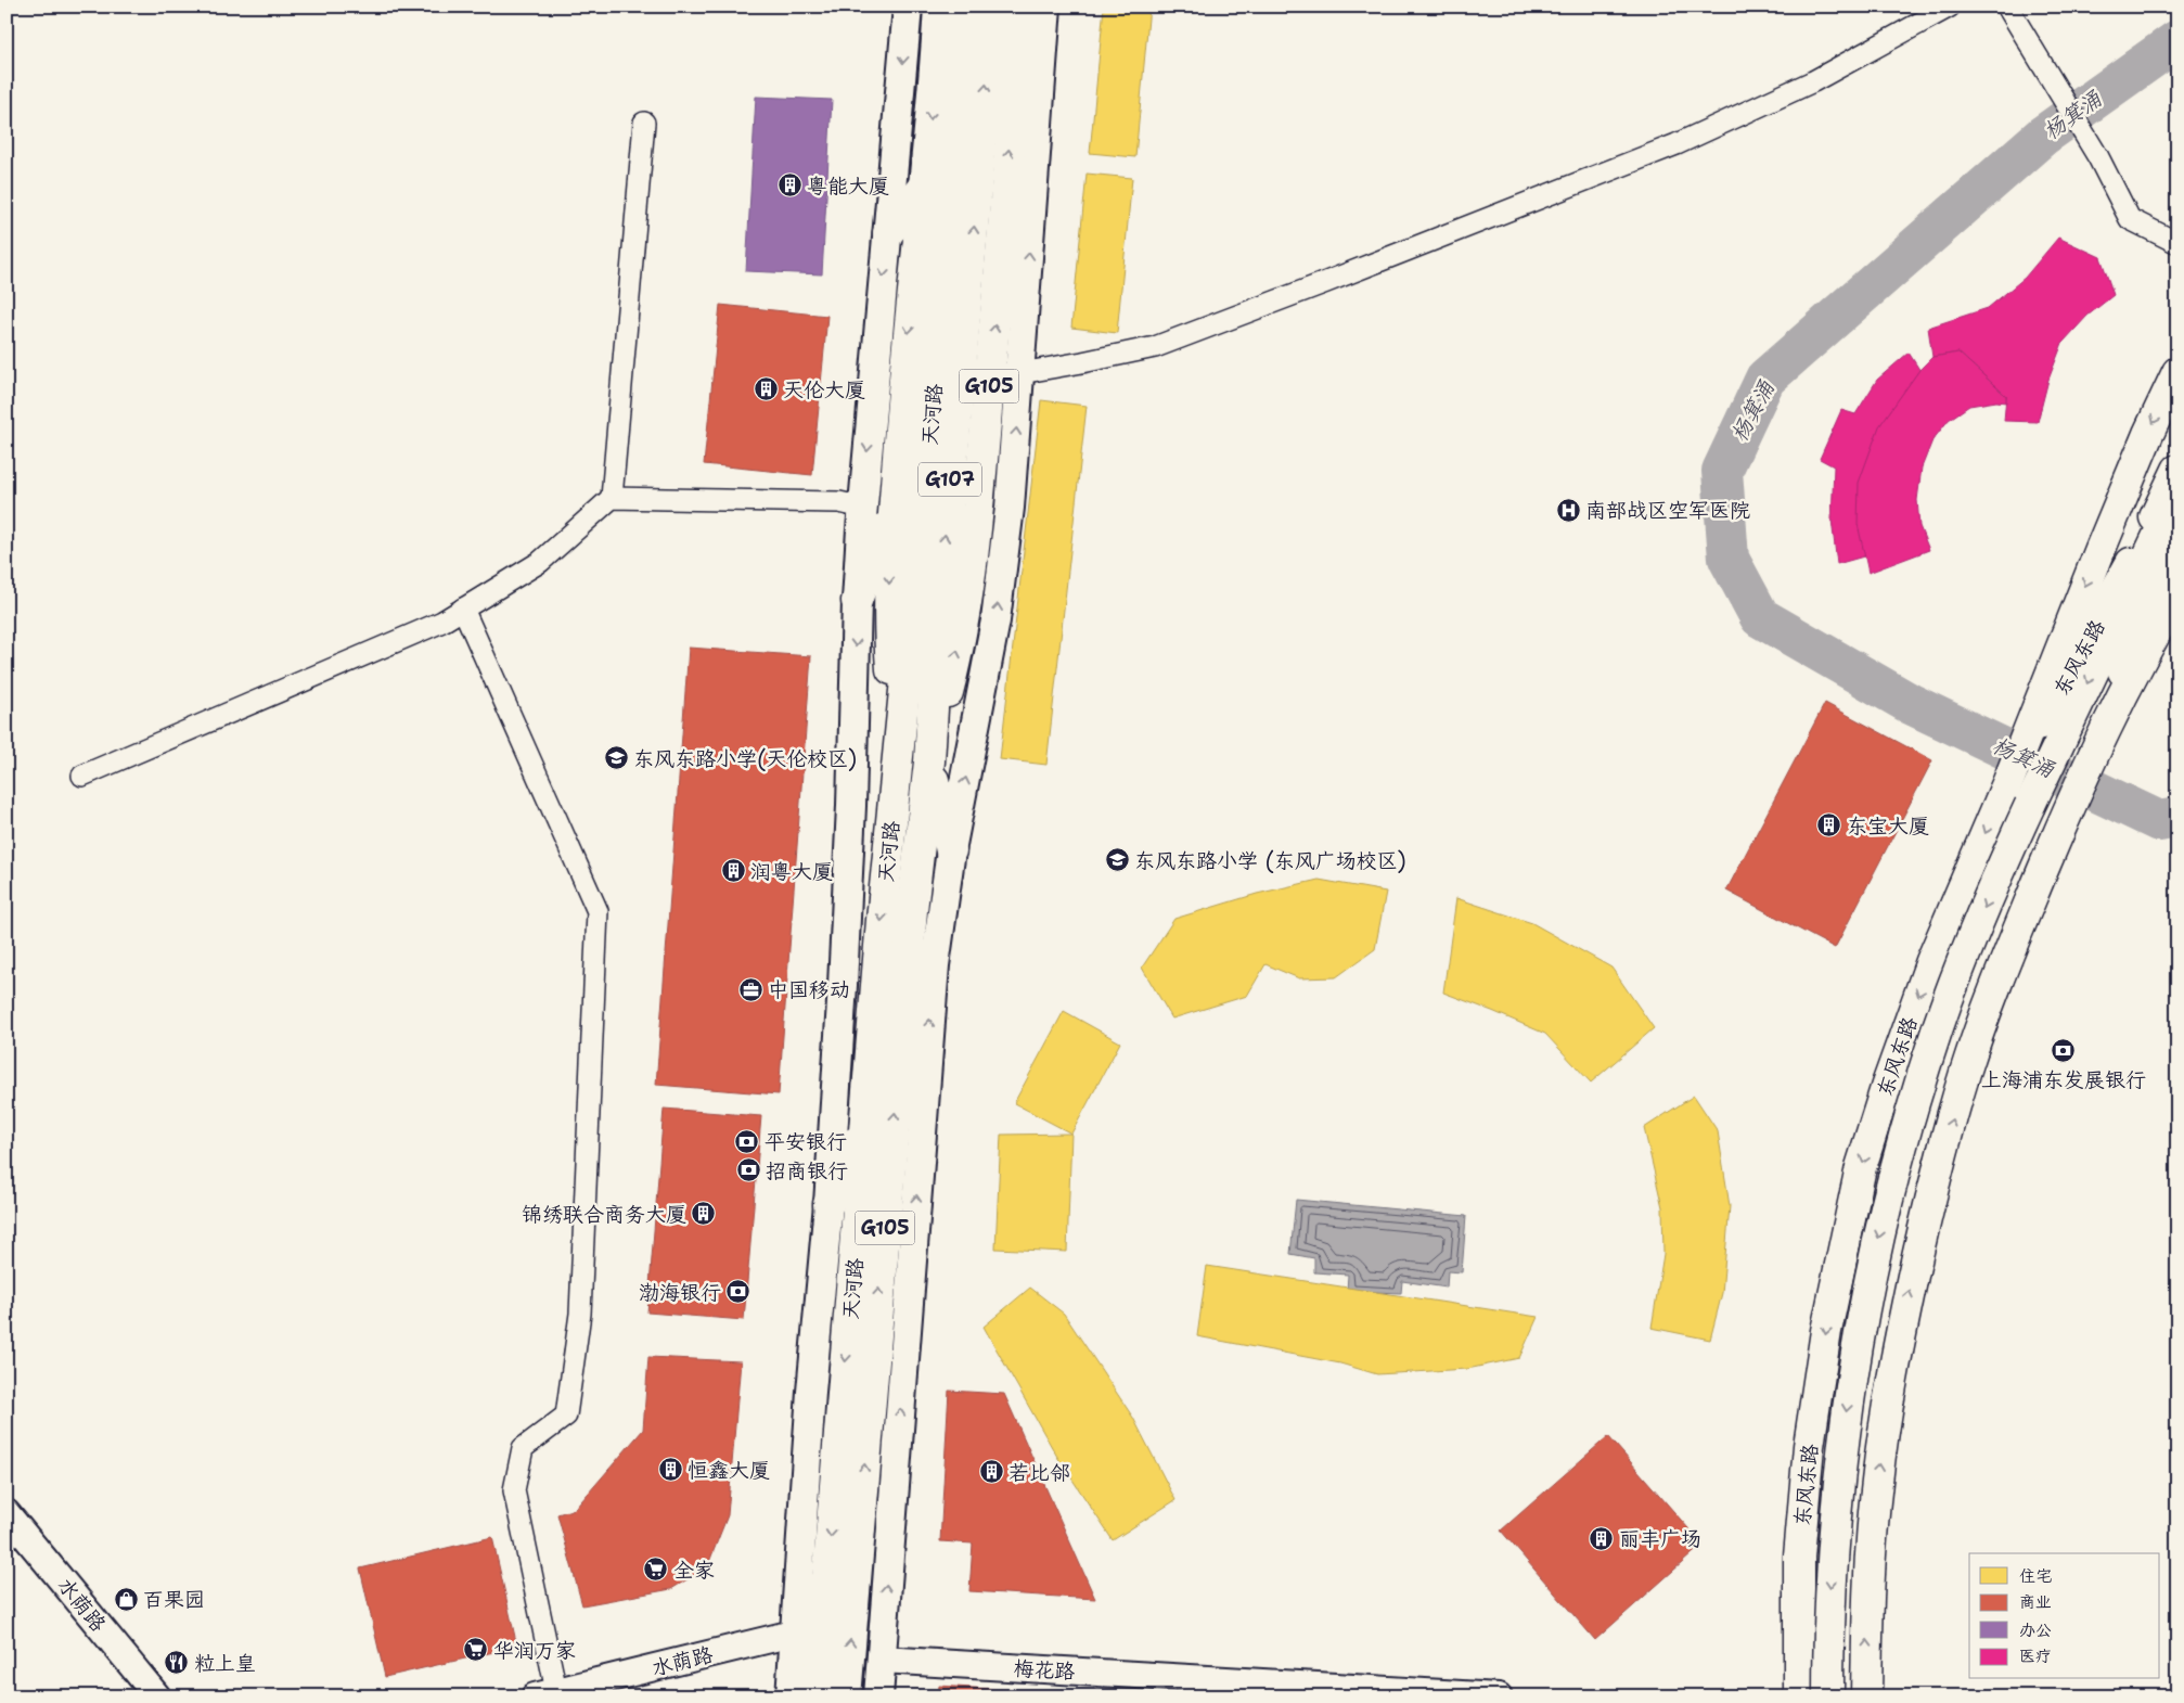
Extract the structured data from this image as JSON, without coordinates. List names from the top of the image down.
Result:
{
  "streets": {
    "main road": [
      "G105",
      "天河路",
      "G107",
      "东风东路"
    ],
    "street": ["水荫路", "梅花路"]
  },
  "crossings": [
    ["G105", "天河路"]
  ],
  "water": ["杨箕涌"],
  "places": {
    "building": [
      "粤能大厦",
      "天伦大厦",
      "东宝大厦",
      "润粤大厦",
      "锦绣联合商务大厦",
      "恒鑫大厦",
      "若比邻",
      "丽丰广场"
    ],
    "hospital": ["南部战区空军医院"],
    "school or university": ["东风东路小学(天伦校区)", "东风东路小学 (东风广场校区)"],
    "office": ["中国移动"],
    "bank": [
      "上海浦东发展银行",
      "平安银行",
      "招商银行",
      "渤海银行"
    ],
    "supermarket": ["全家", "华润万家"],
    "shop": ["百果园"],
    "restaurant": ["粒上皇"]
  },
  "legend": [
    "住宅",
    "商业",
    "办公",
    "医疗"
  ]
}
